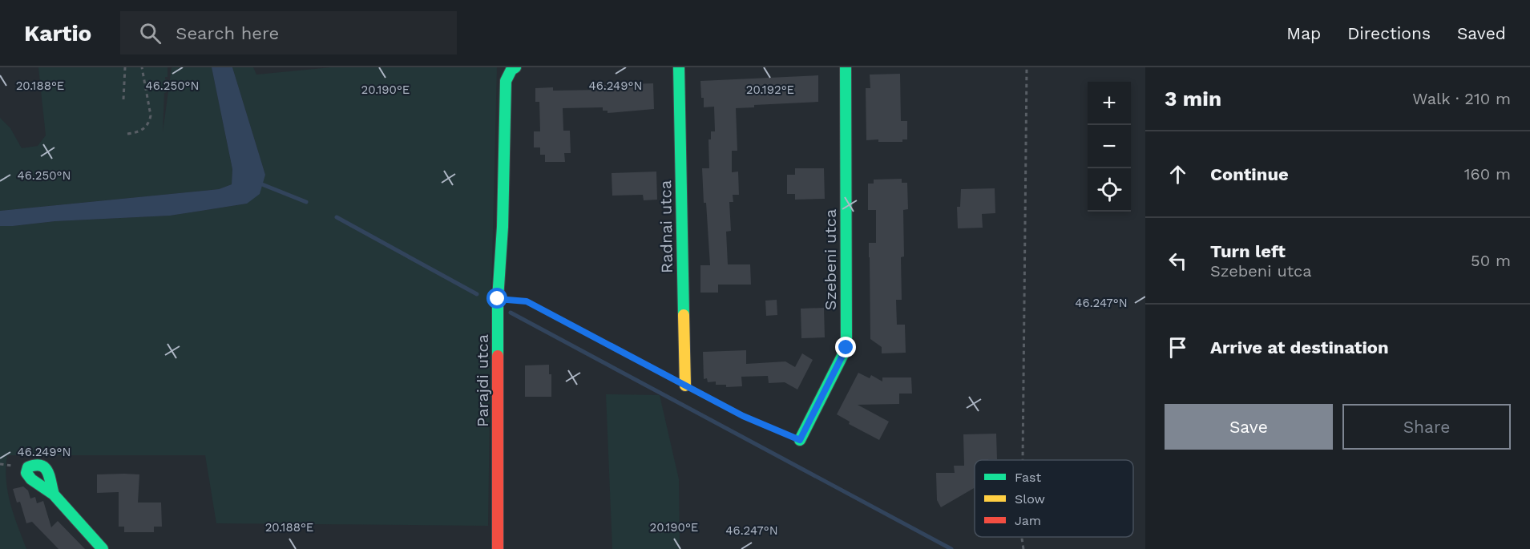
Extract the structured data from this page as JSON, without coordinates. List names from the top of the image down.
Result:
{
  "streets": {
    "street": ["Radnai utca", "Szebeni utca", "Parajdi utca"]
  },
  "legend": ["Fast", "Slow", "Jam"],
  "page": {
    "header": "Kartio",
    "search": "Search here",
    "nav": ["Map", "Directions", "Saved"],
    "heading": ["3 min", "Walk · 210 m"],
    "map_buttons": ["+", "−"],
    "list": [
      ["Continue", "160 m"],
      ["Turn left", "Szebeni utca", "50 m"],
      "Arrive at destination"
    ],
    "buttons": ["Save", "Share"]
  },
  "coordinates": [
    "20.188°E",
    "46.250°N",
    "46.249°N",
    "20.190°E",
    "20.192°E",
    "46.247°N"
  ]
}
